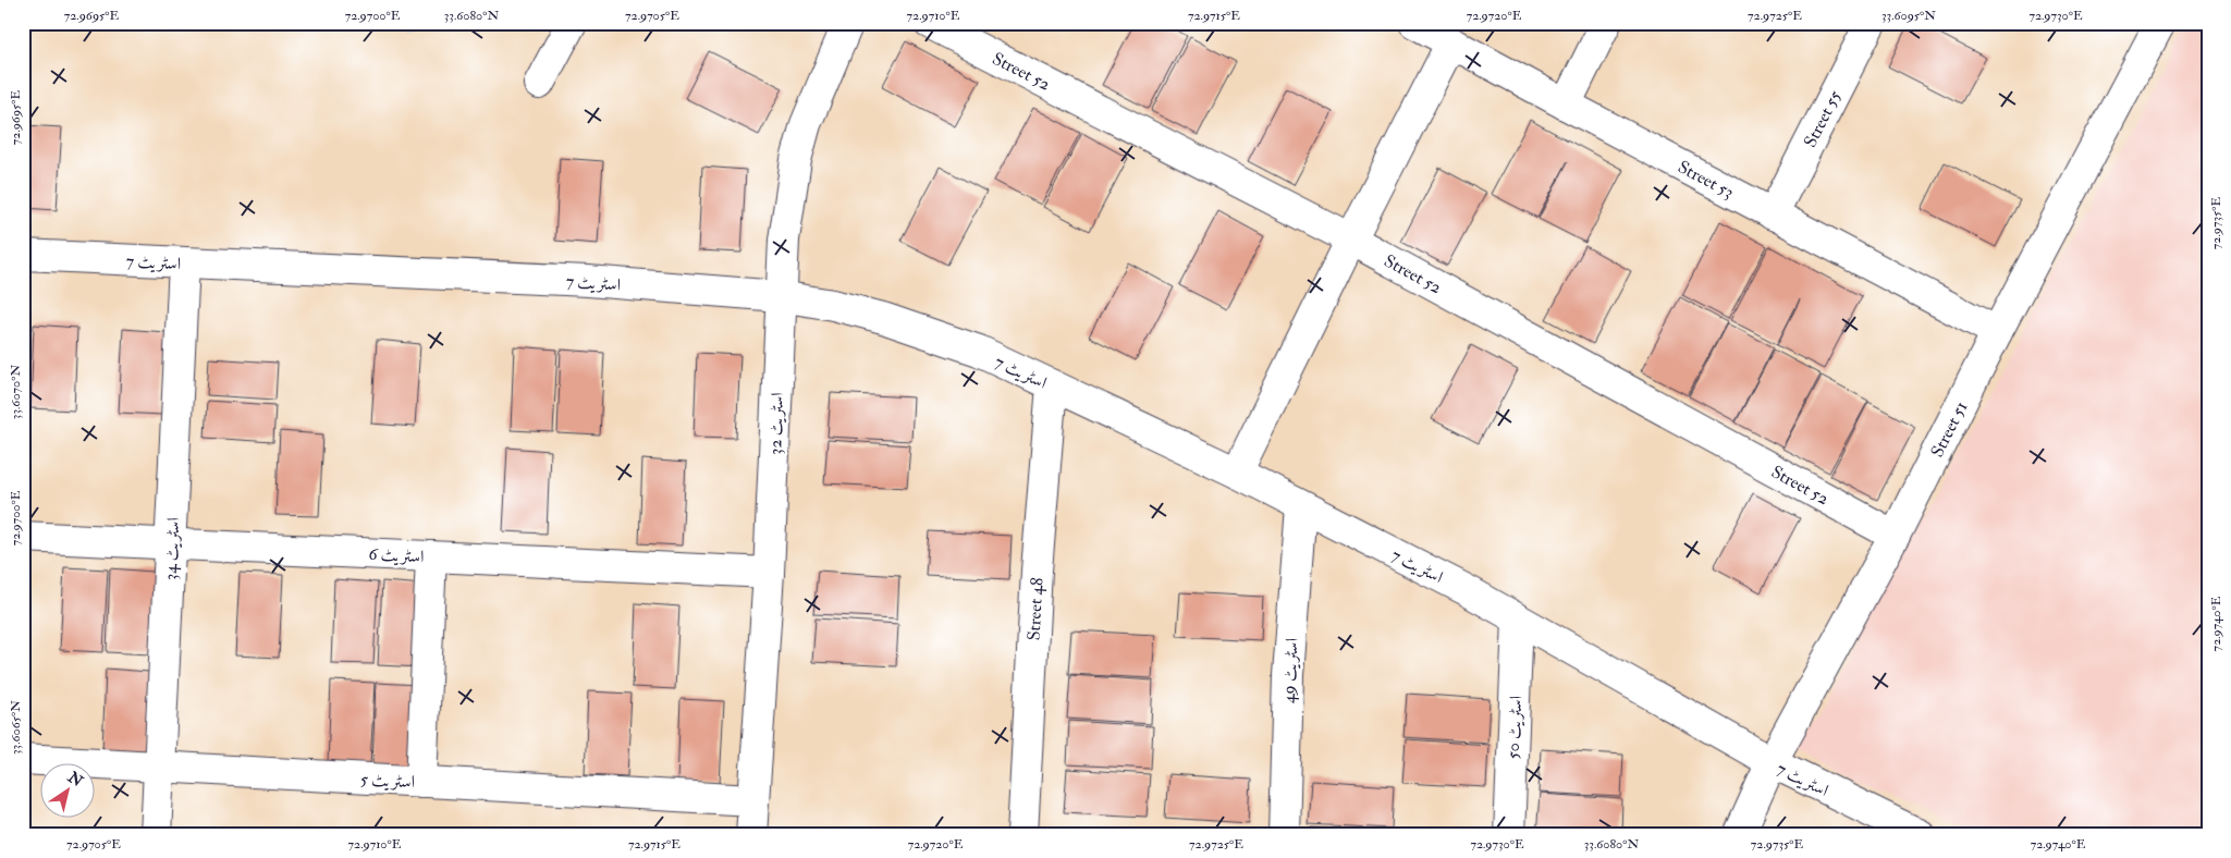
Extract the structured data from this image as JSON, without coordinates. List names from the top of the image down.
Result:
{
  "streets": {
    "street": [
      "Street 52",
      "Street 55",
      "Street 53",
      "اسٹریٹ 7",
      "اسٹریٹ 32",
      "Street 51",
      "اسٹریٹ 34",
      "اسٹریٹ 6",
      "Street 48",
      "اسٹریٹ 49",
      "اسٹریٹ 50",
      "اسٹریٹ 5"
    ]
  },
  "crossings": [
    ["Street 52", "Street 51"],
    ["Street 55", "Street 53"],
    ["Street 53", "Street 51"],
    ["اسٹریٹ 7", "اسٹریٹ 32"],
    ["اسٹریٹ 7", "Street 51"],
    ["اسٹریٹ 7", "اسٹریٹ 34"],
    ["اسٹریٹ 7", "Street 48"],
    ["اسٹریٹ 7", "اسٹریٹ 49"],
    ["اسٹریٹ 7", "اسٹریٹ 50"],
    ["اسٹریٹ 32", "اسٹریٹ 6"],
    ["اسٹریٹ 32", "اسٹریٹ 5"],
    ["اسٹریٹ 34", "اسٹریٹ 6"],
    ["اسٹریٹ 34", "اسٹریٹ 5"]
  ],
  "north": "top right",
  "coordinates": [
    "72.9695°E",
    "72.9700°E",
    "33.6080°N",
    "72.9705°E",
    "72.9710°E",
    "72.9715°E",
    "72.9720°E",
    "72.9725°E",
    "33.6095°N",
    "72.9730°E",
    "72.9735°E",
    "33.6070°N",
    "72.9740°E",
    "33.6065°N"
  ]
}
